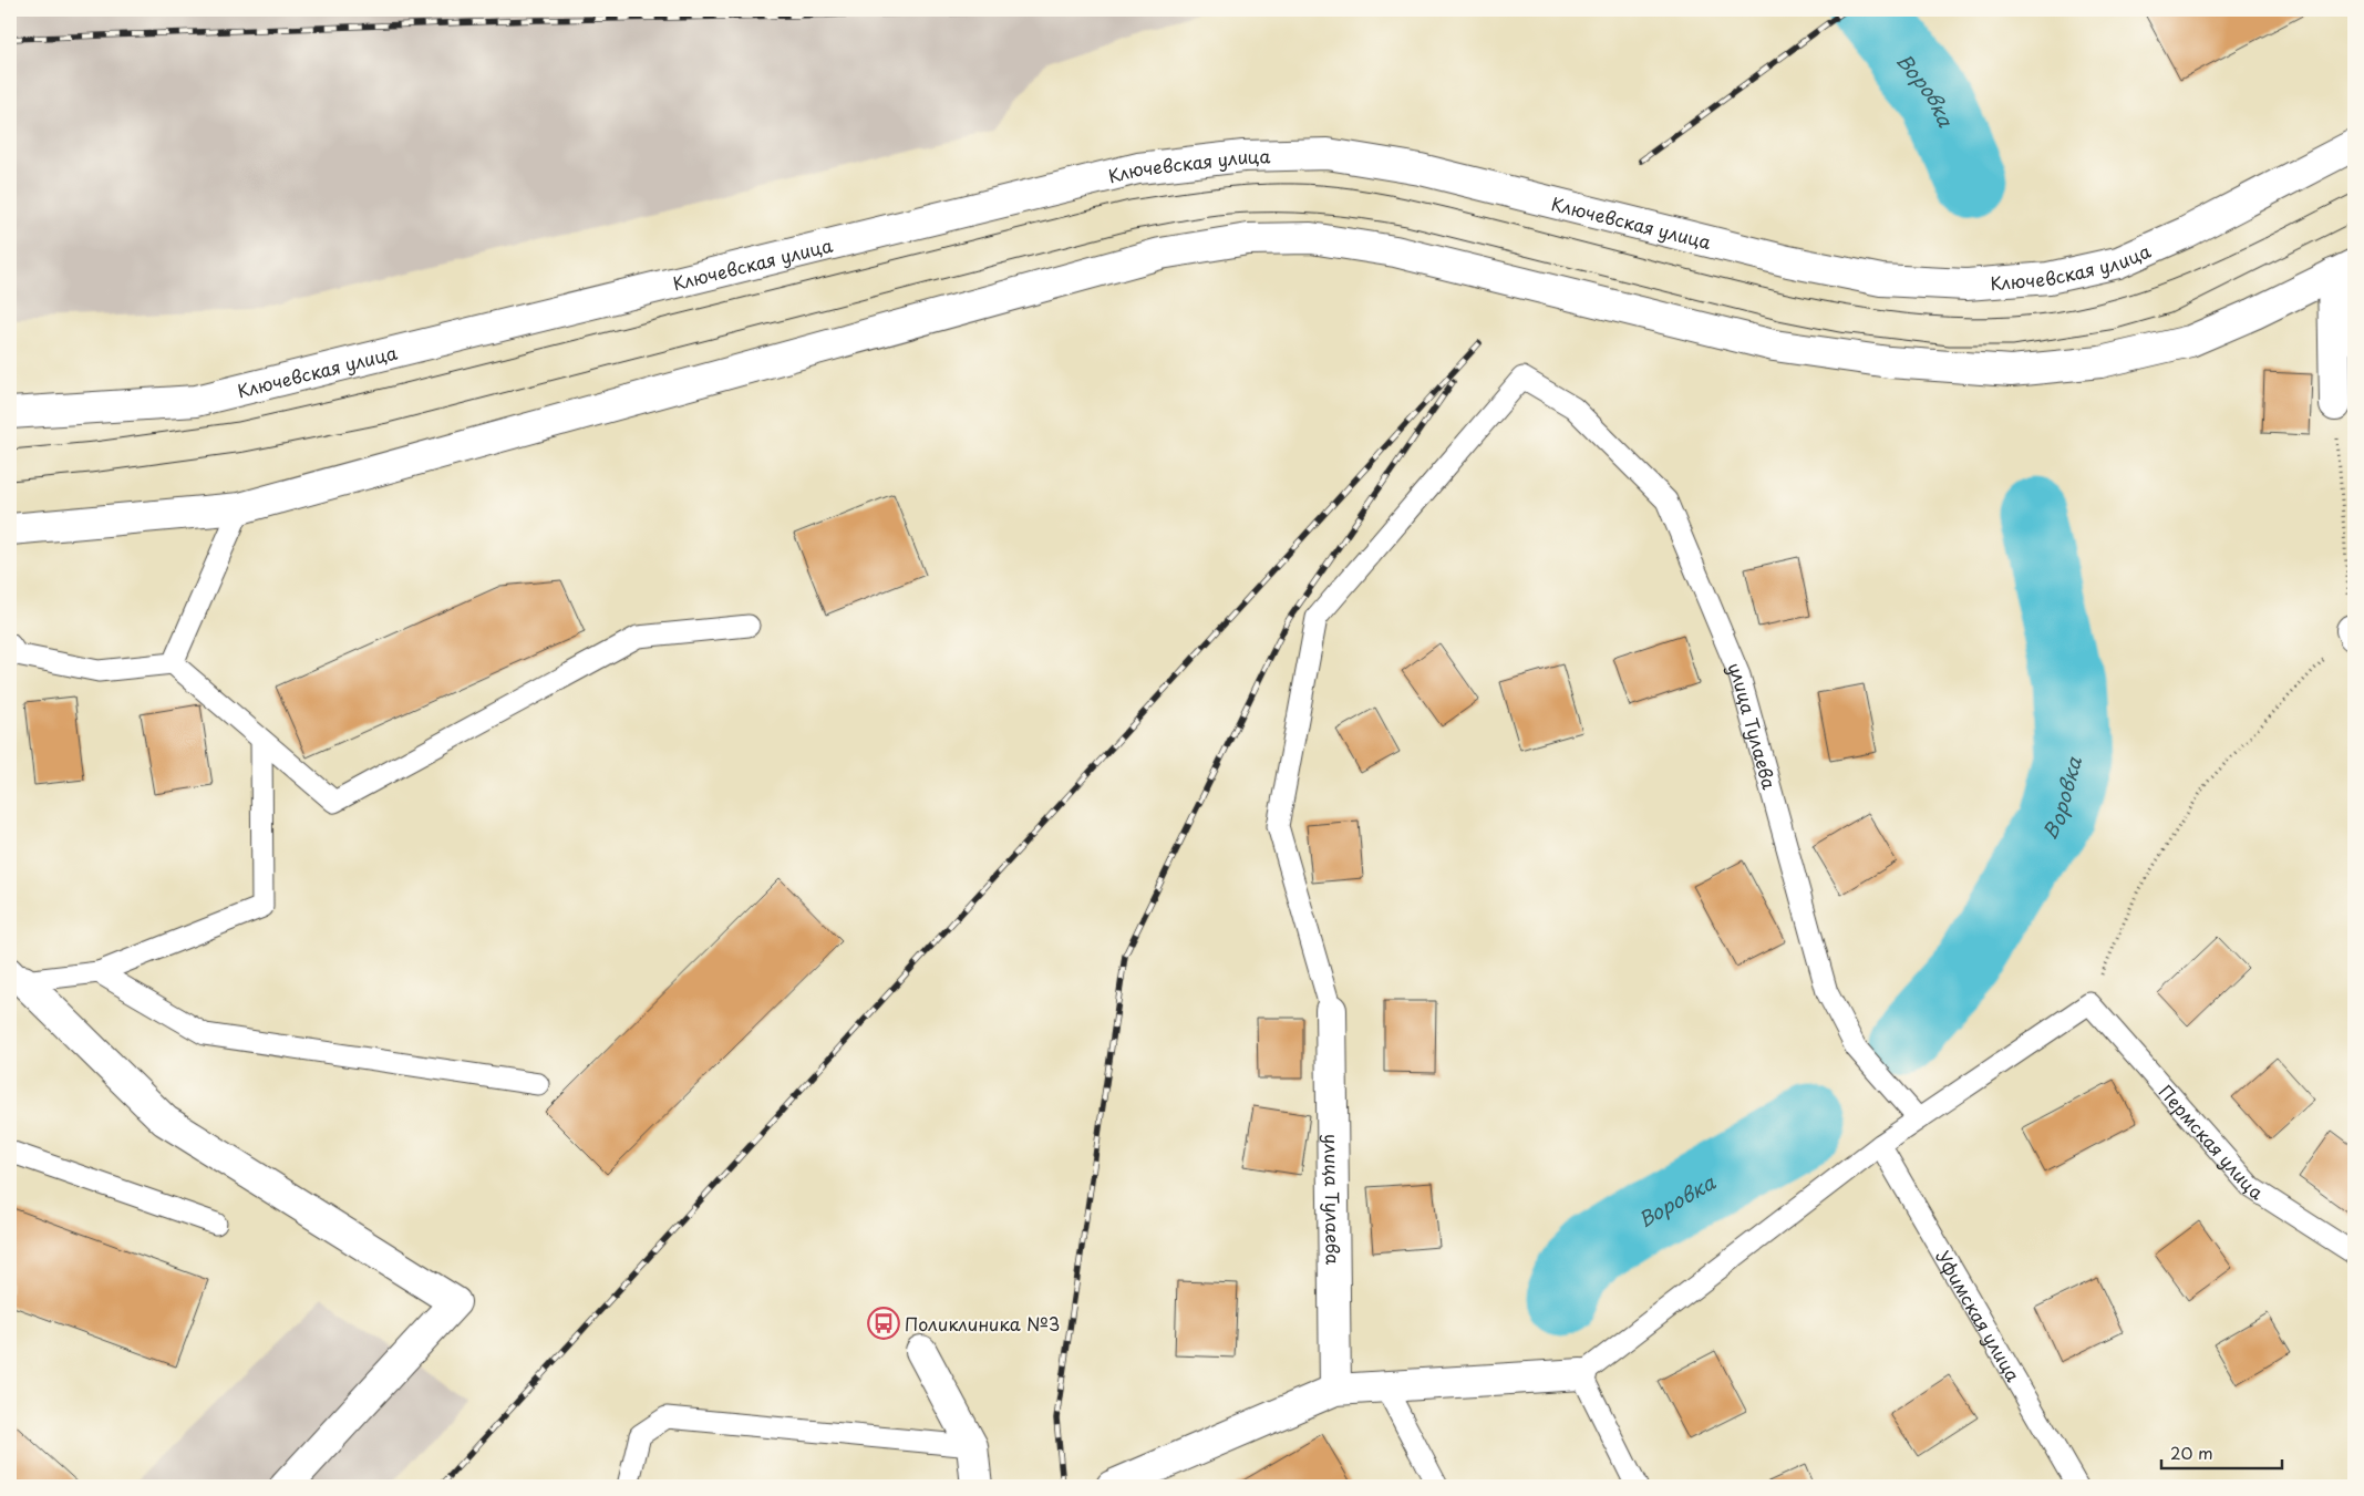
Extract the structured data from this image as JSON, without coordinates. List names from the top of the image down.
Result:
{
  "streets": {
    "main road": ["Ключевская улица", "улица Тулаева"],
    "lane": ["Пермская улица", "Уфимская улица"]
  },
  "water": ["Воровка"],
  "places": {
    "bus stop": ["Поликлиника №3"]
  },
  "scale_bar": "20 m"
}
